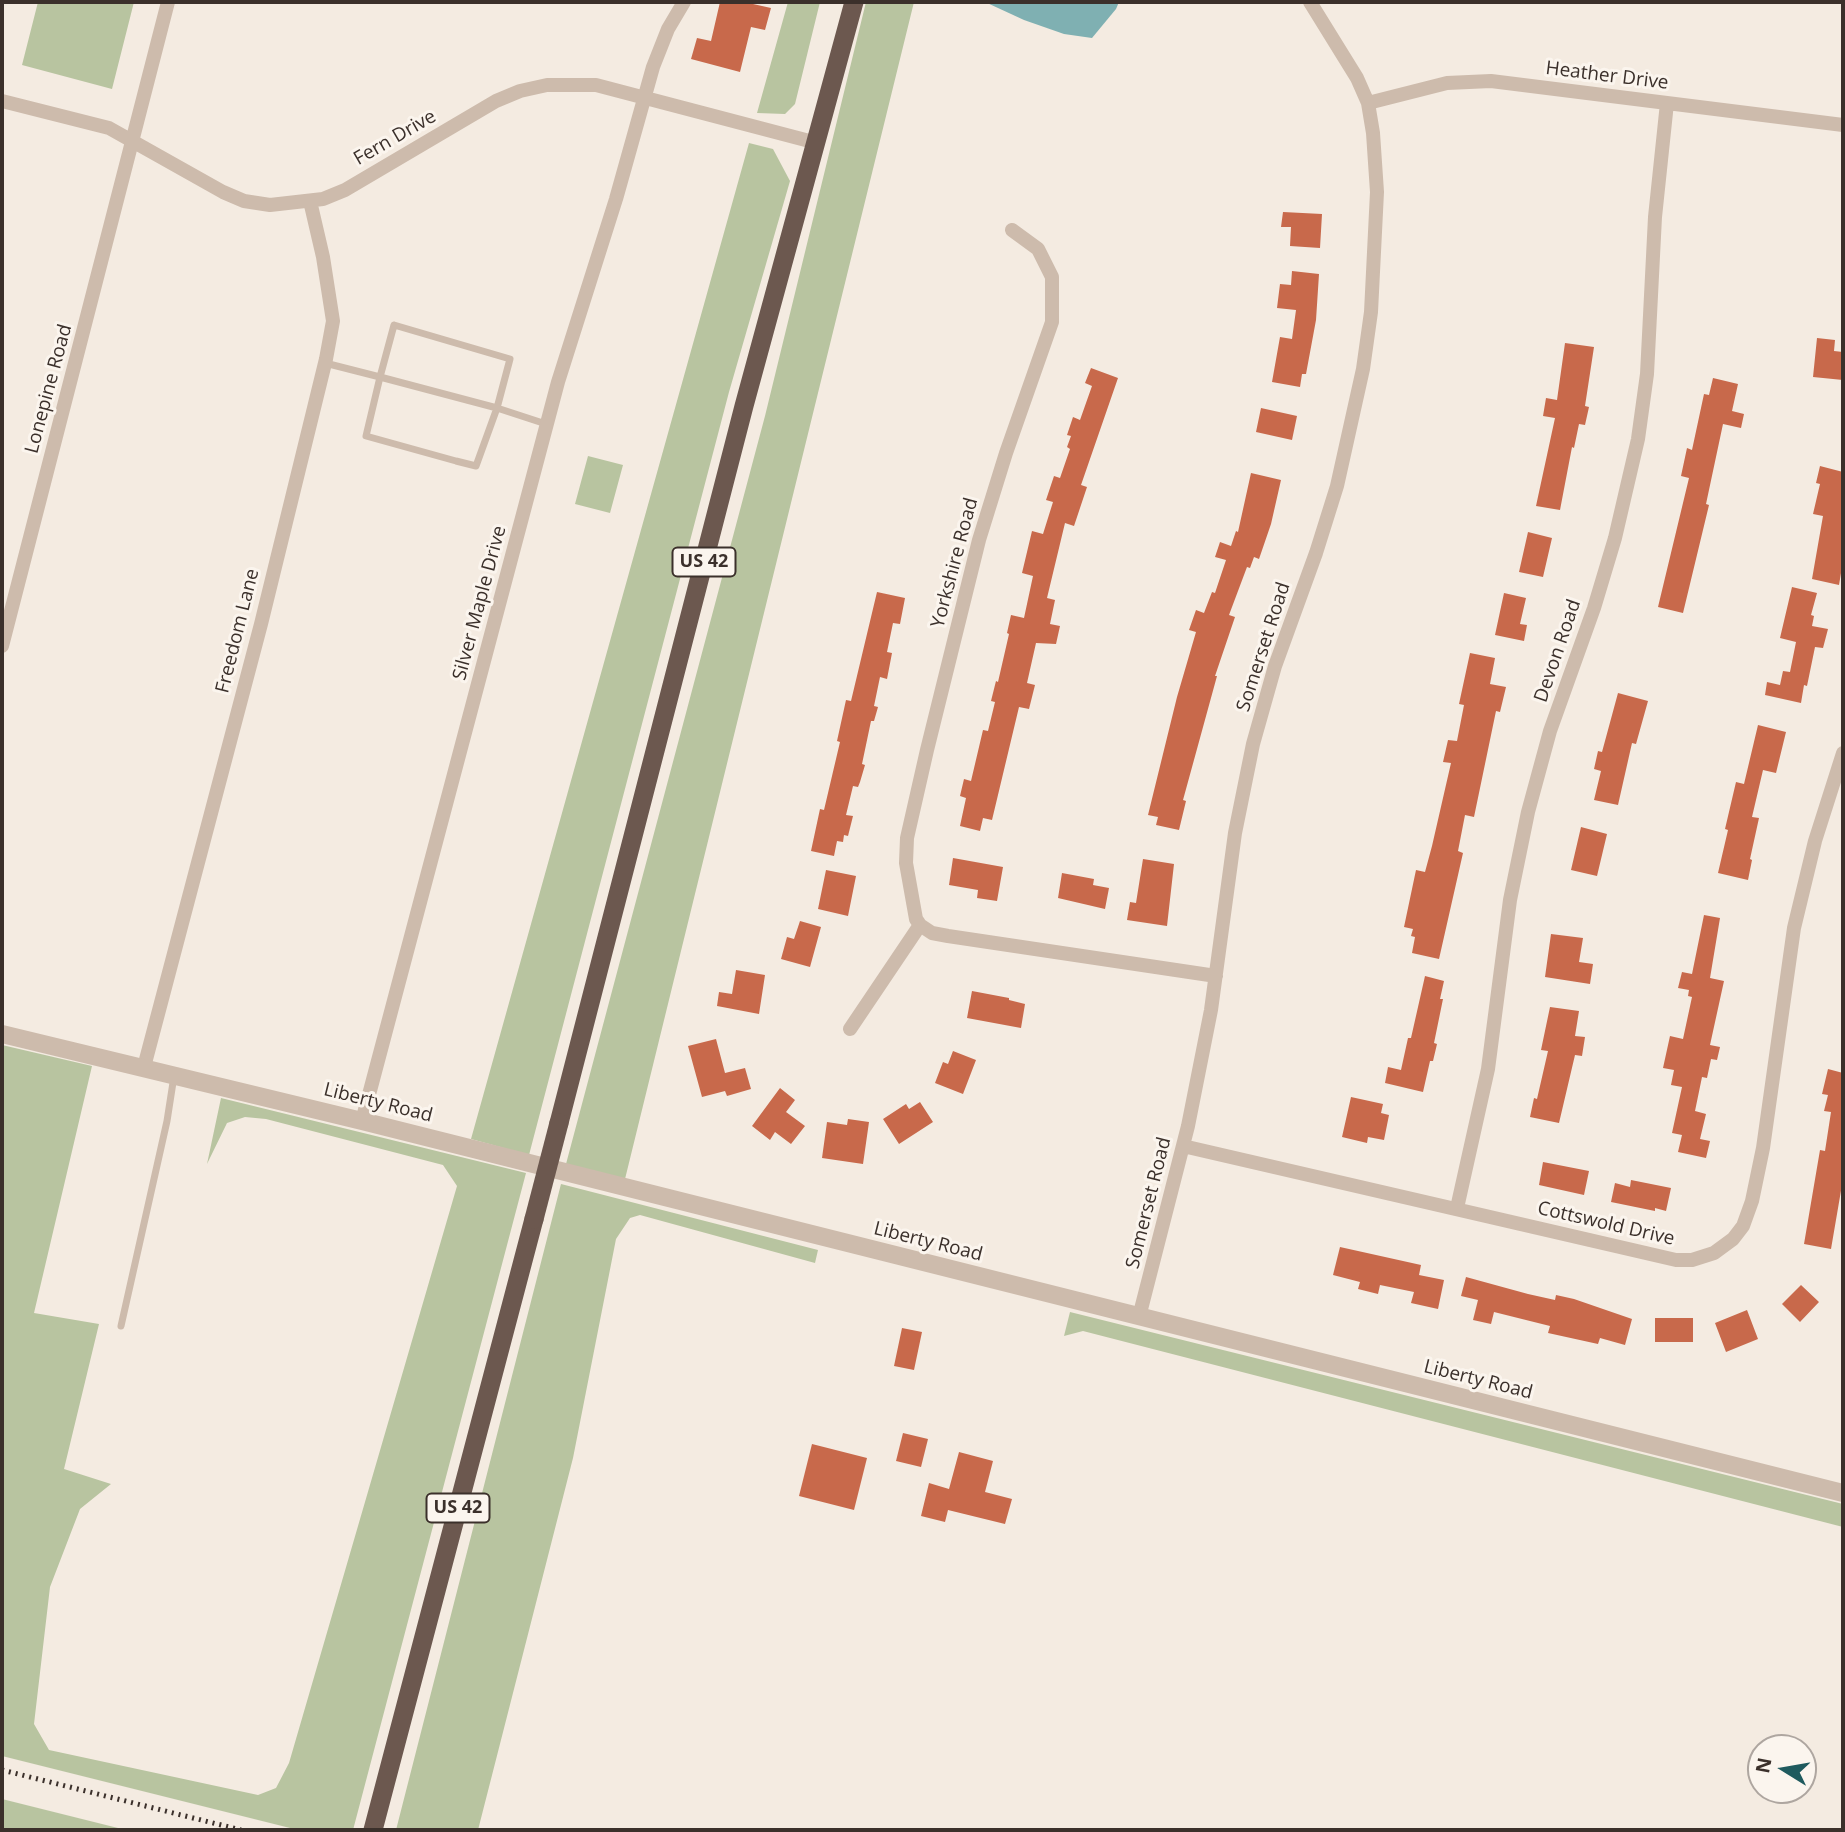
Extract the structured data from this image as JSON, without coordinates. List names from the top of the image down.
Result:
{
  "streets": {
    "highway": ["US 42"],
    "street": [
      "Heather Drive",
      "Fern Drive",
      "Lonepine Road",
      "Yorkshire Road",
      "Silver Maple Drive",
      "Freedom Lane",
      "Somerset Road",
      "Devon Road",
      "Liberty Road",
      "Cottswold Drive"
    ]
  },
  "crossings": [
    ["Heather Drive", "Somerset Road"],
    ["Heather Drive", "Devon Road"],
    ["Fern Drive", "Lonepine Road"],
    ["Fern Drive", "US 42"],
    ["Fern Drive", "Silver Maple Drive"],
    ["Fern Drive", "Freedom Lane"],
    ["Silver Maple Drive", "Liberty Road"],
    ["Freedom Lane", "Liberty Road"],
    ["Somerset Road", "Liberty Road"],
    ["Somerset Road", "Cottswold Drive"],
    ["Devon Road", "Cottswold Drive"]
  ],
  "north": "left"
}
